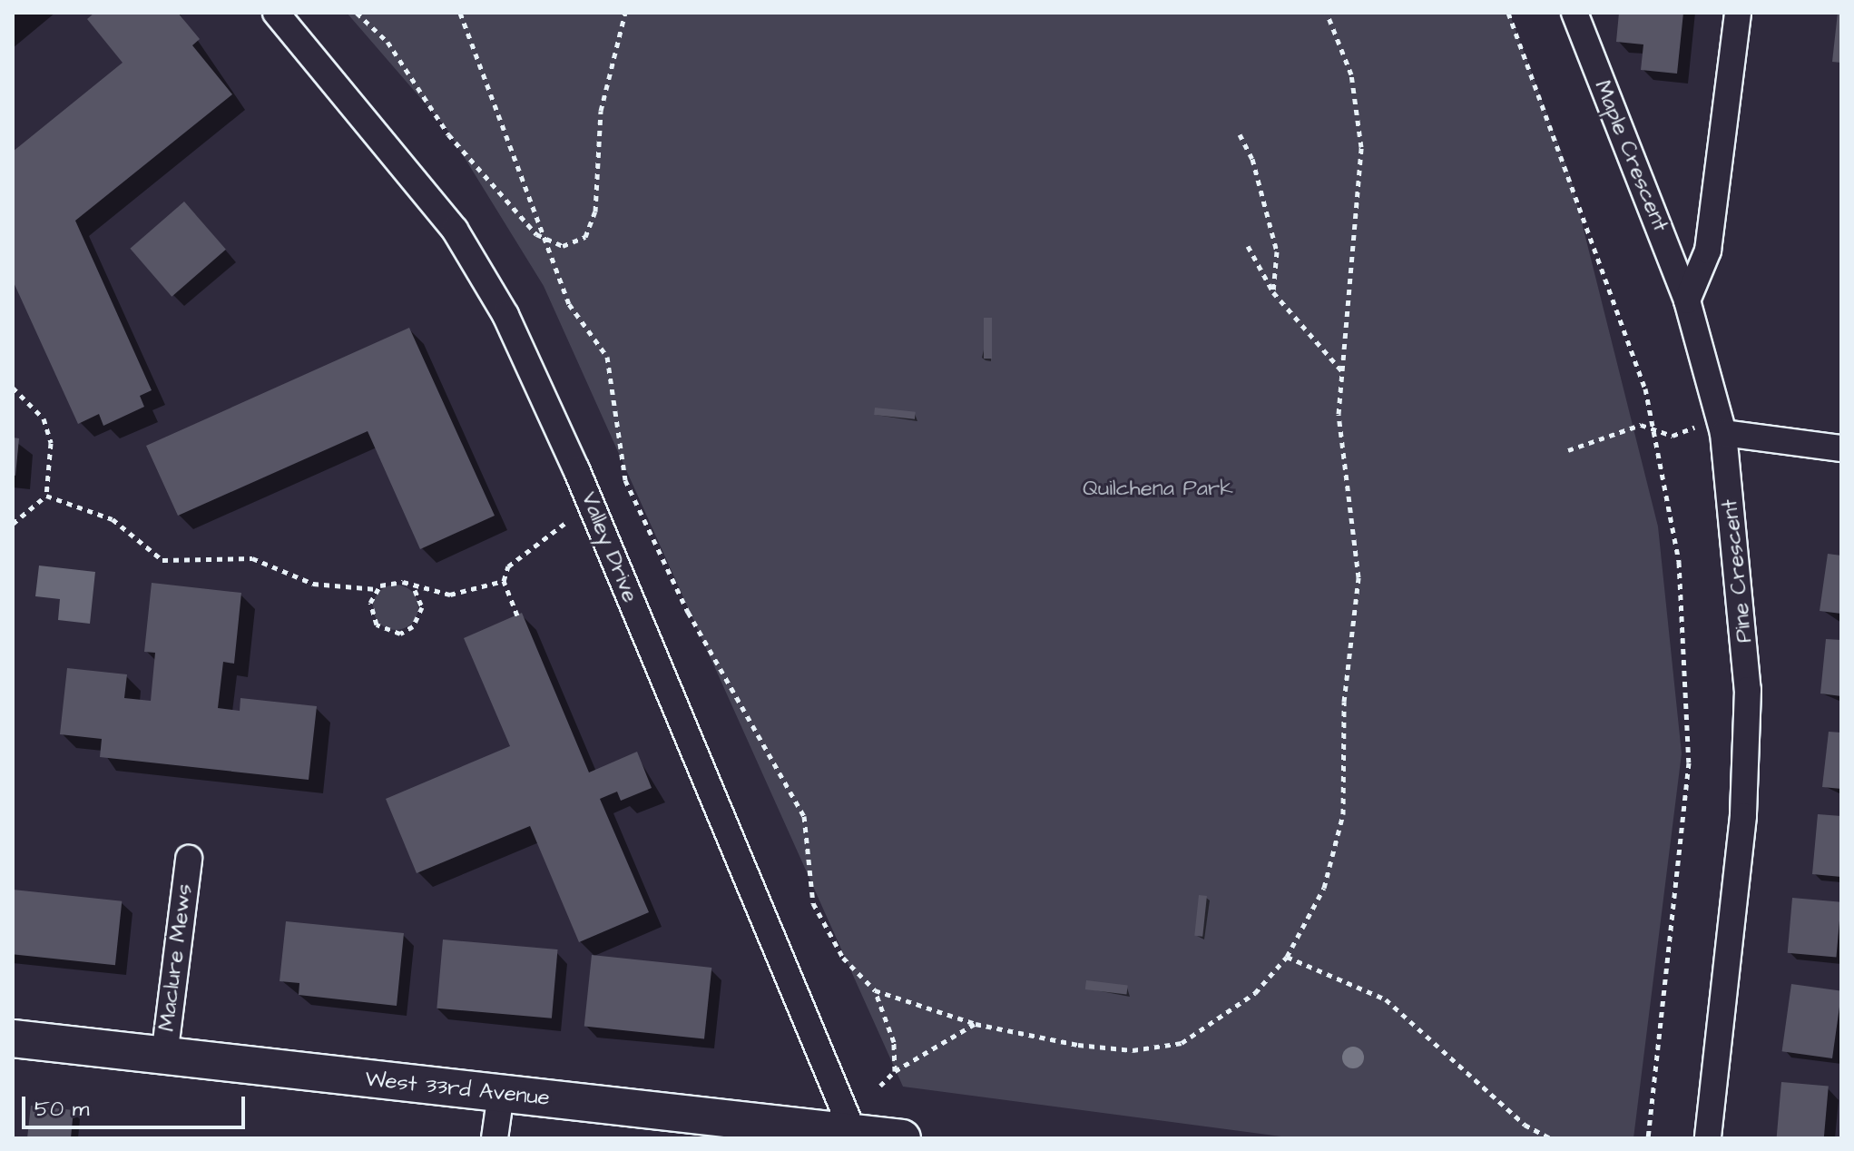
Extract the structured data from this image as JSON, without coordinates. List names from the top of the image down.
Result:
{
  "streets": {
    "street": [
      "Maple Crescent",
      "Valley Drive",
      "Pine Crescent",
      "Maclure Mews",
      "West 33rd Avenue"
    ]
  },
  "crossings": [
    ["Maple Crescent", "Pine Crescent"],
    ["Valley Drive", "West 33rd Avenue"],
    ["Maclure Mews", "West 33rd Avenue"]
  ],
  "parks": ["Quilchena Park"],
  "scale_bar": "50 m"
}
